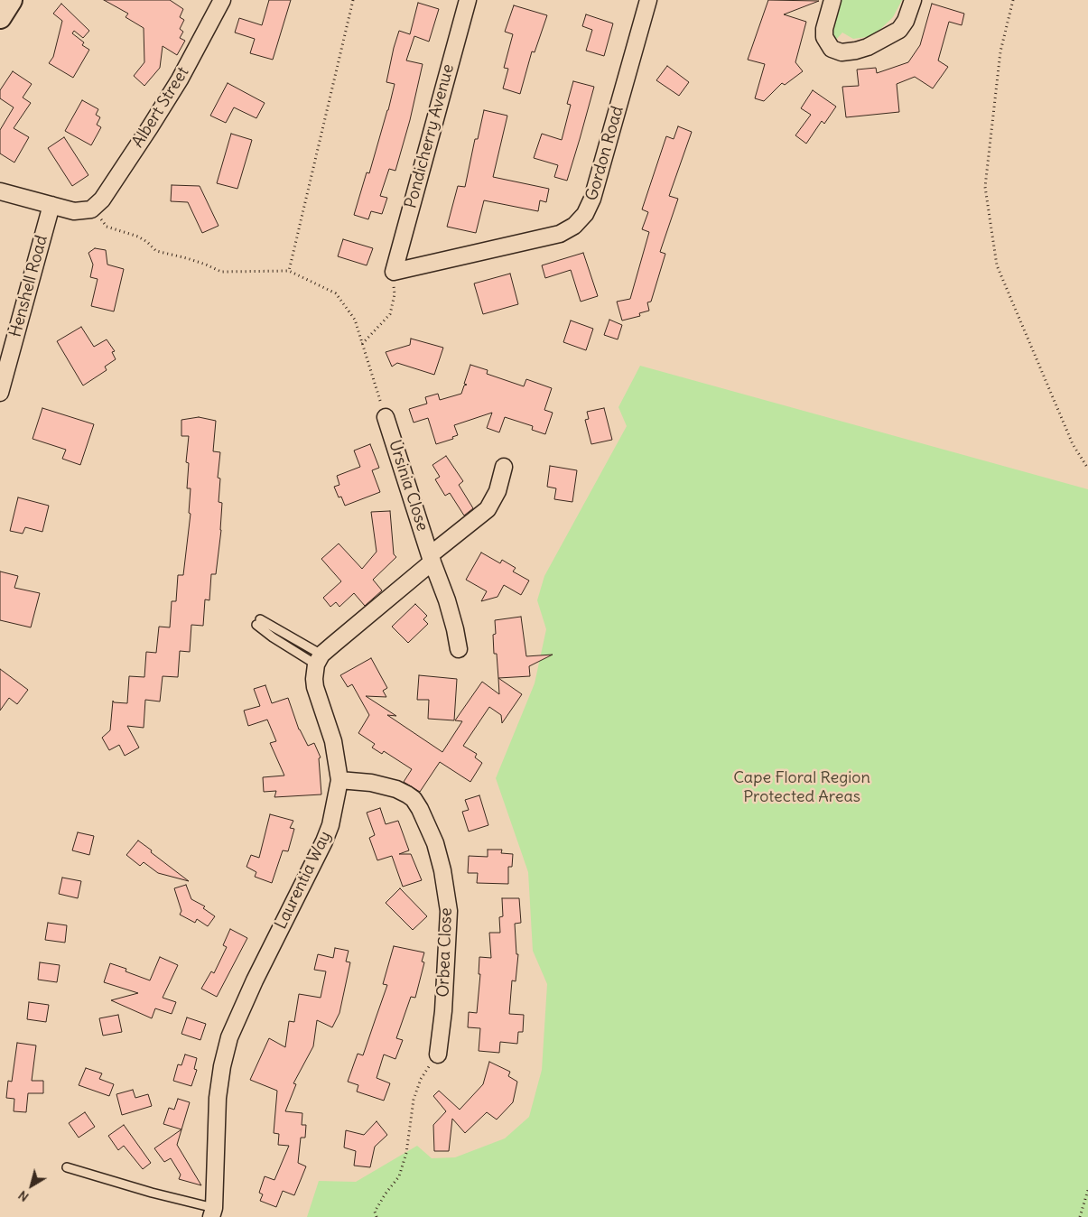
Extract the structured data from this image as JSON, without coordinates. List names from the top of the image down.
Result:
{
  "streets": {
    "street": [
      "Albert Street",
      "Pondicherry Avenue",
      "Gordon Road",
      "Henshell Road",
      "Ursinia Close",
      "Laurentia Way",
      "Orbea Close"
    ]
  },
  "crossings": [
    ["Pondicherry Avenue", "Gordon Road"],
    ["Laurentia Way", "Orbea Close"]
  ],
  "parks": ["Cape Floral Region Protected Areas"],
  "north": "bottom left"
}
